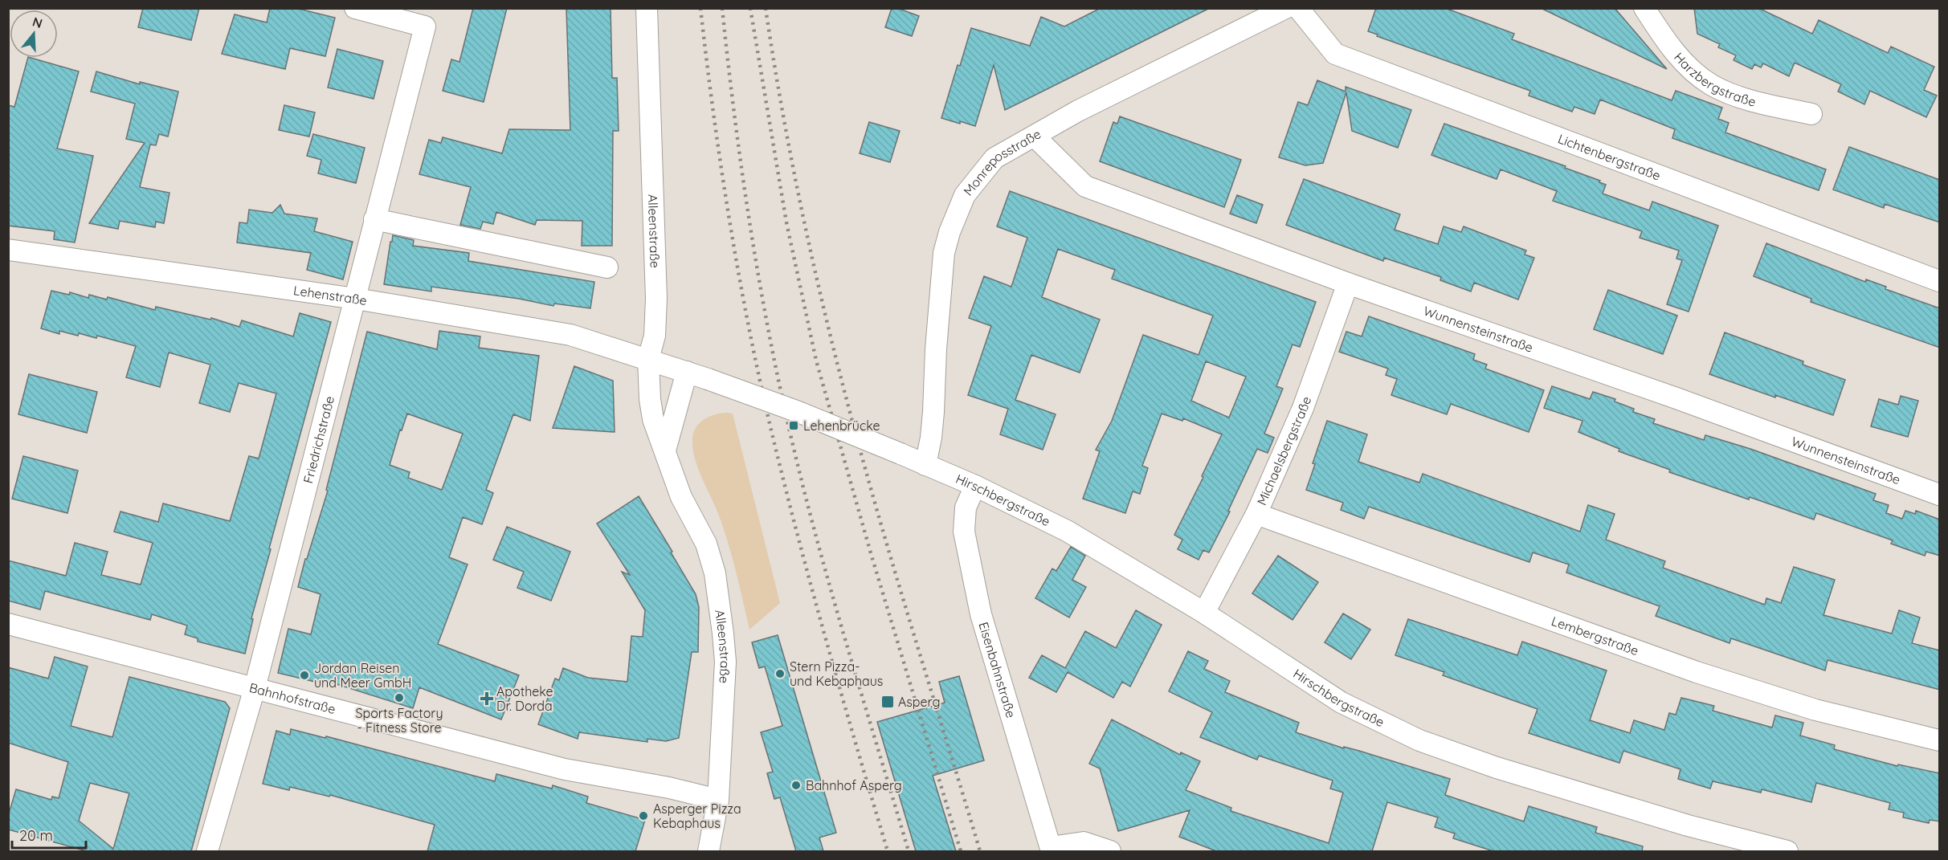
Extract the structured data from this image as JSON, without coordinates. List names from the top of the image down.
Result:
{
  "streets": {
    "street": [
      "Harzbergstraße",
      "Lichtenbergstraße",
      "Monreposstraße",
      "Alleenstraße",
      "Lehenstraße",
      "Wunnensteinstraße",
      "Friedrichstraße",
      "Michaelsbergstraße",
      "Hirschbergstraße",
      "Lembergstraße",
      "Eisenbahnstraße",
      "Bahnhofstraße"
    ]
  },
  "crossings": [
    ["Monreposstraße", "Wunnensteinstraße"],
    ["Monreposstraße", "Hirschbergstraße"],
    ["Alleenstraße", "Lehenstraße"],
    ["Alleenstraße", "Bahnhofstraße"],
    ["Lehenstraße", "Friedrichstraße"],
    ["Wunnensteinstraße", "Michaelsbergstraße"],
    ["Friedrichstraße", "Bahnhofstraße"],
    ["Michaelsbergstraße", "Hirschbergstraße"],
    ["Michaelsbergstraße", "Lembergstraße"],
    ["Hirschbergstraße", "Eisenbahnstraße"]
  ],
  "places": {
    "transit": ["Lehenbrücke", "Asperg"],
    "other": [
      "Stern Pizza- und Kebaphaus",
      "Jordan Reisen und Meer GmbH",
      "Sports Factory - Fitness Store",
      "Bahnhof Asperg",
      "Asperger Pizza Kebaphaus"
    ],
    "health": ["Apotheke Dr. Dorda"]
  },
  "scale_bar": "20 m",
  "north": "top"
}
